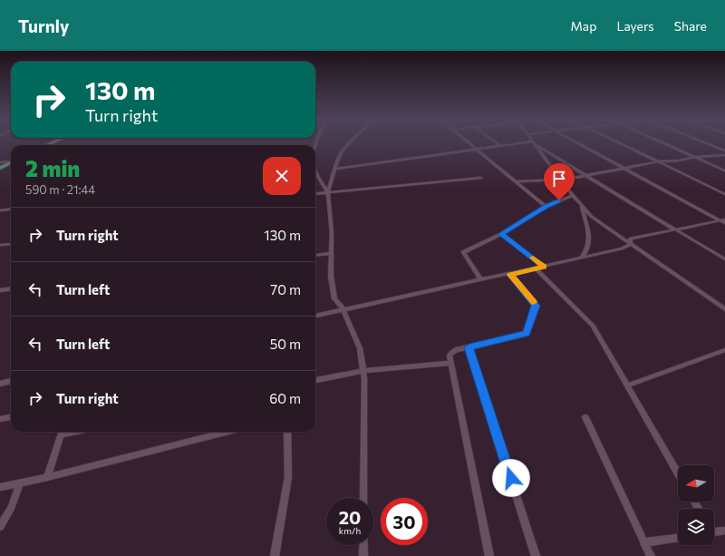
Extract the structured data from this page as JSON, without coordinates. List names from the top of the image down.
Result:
{
  "north": "left",
  "page": {
    "header": "Turnly",
    "nav": ["Map", "Layers", "Share"],
    "turn": ["130 m", "Turn right"],
    "heading": ["2 min", "590 m · 21:44"],
    "list": [
      {
        "name": "Turn right",
        "value": "130 m"
      },
      {
        "name": "Turn left",
        "value": "70 m"
      },
      {
        "name": "Turn left",
        "value": "50 m"
      },
      {
        "name": "Turn right",
        "value": "60 m"
      }
    ],
    "speed": "20 km/h",
    "limit": "30"
  }
}
